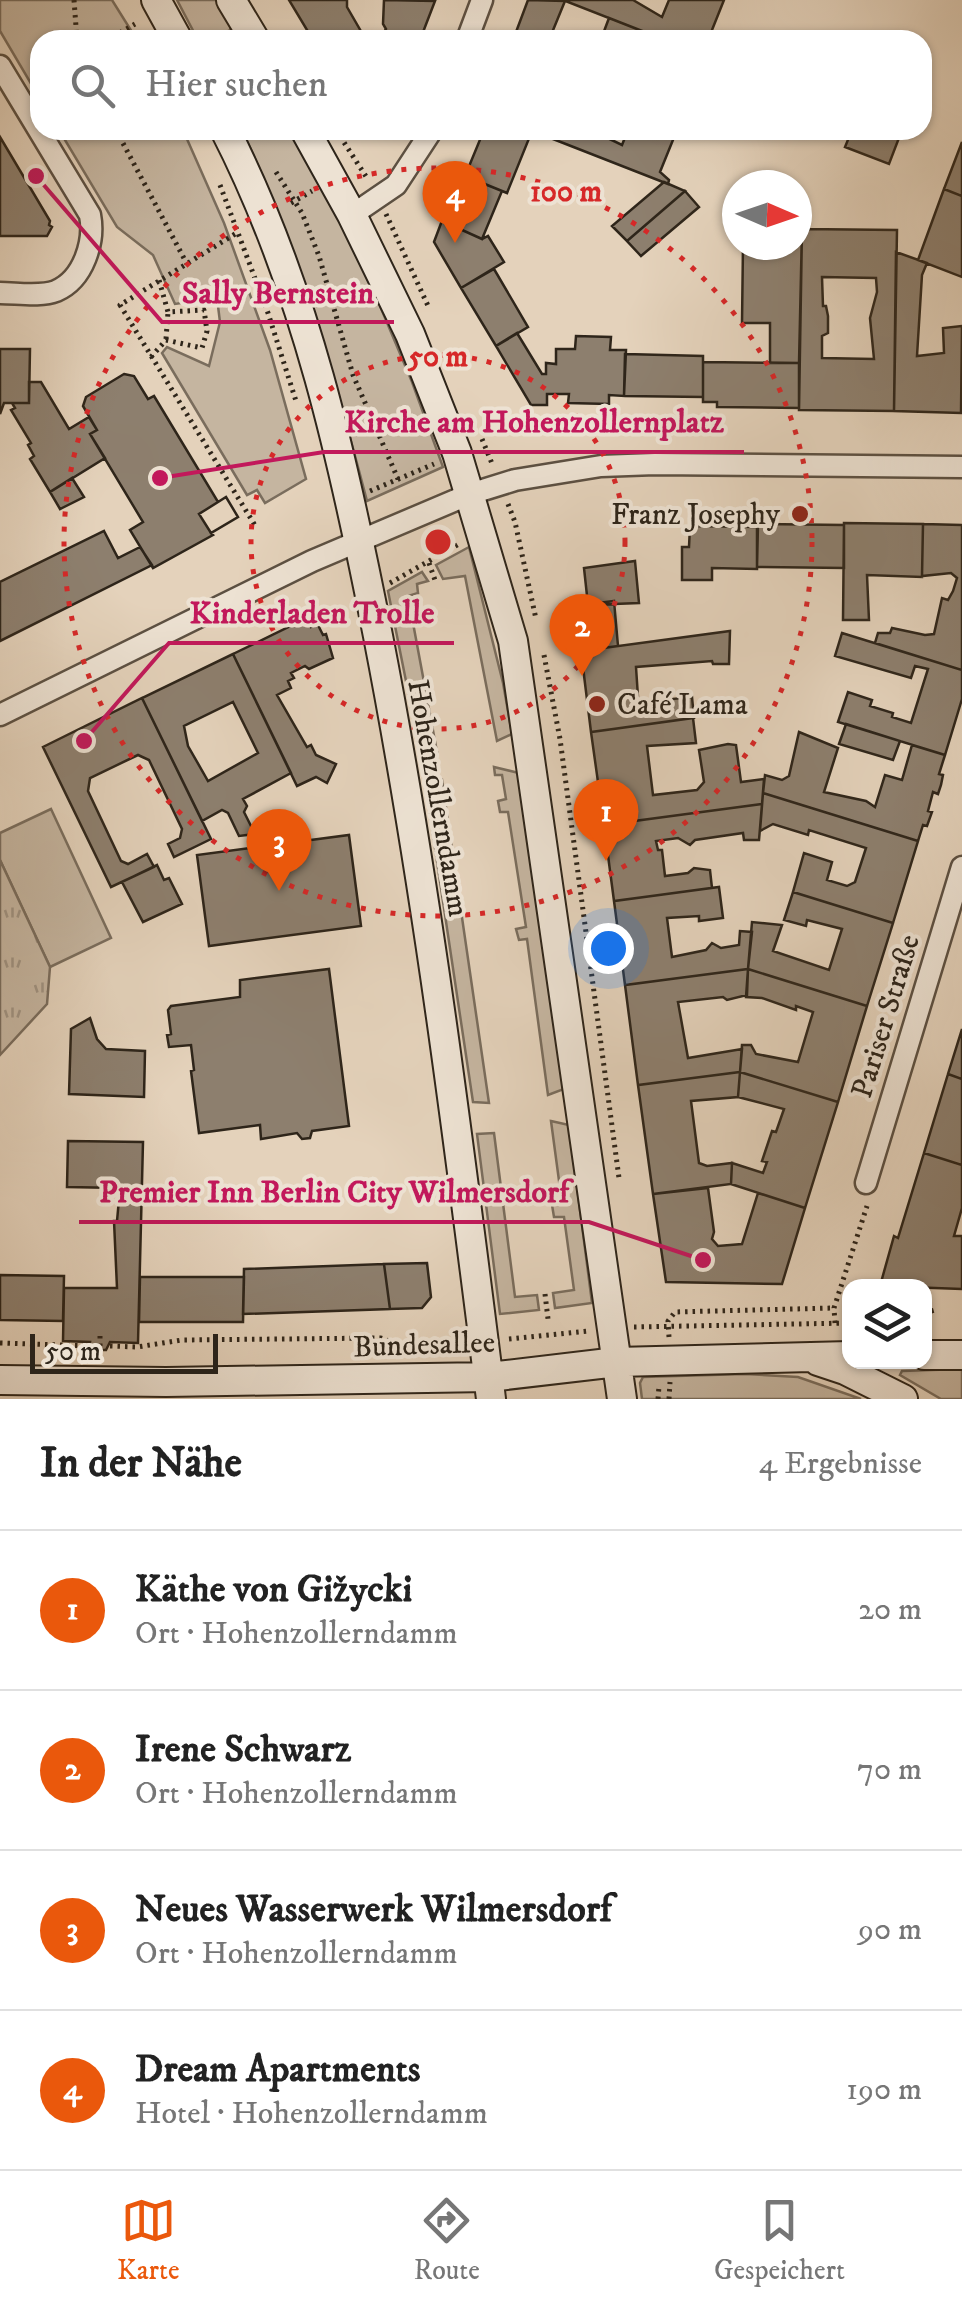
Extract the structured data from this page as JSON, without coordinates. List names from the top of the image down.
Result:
{
  "streets": {
    "main road": ["Hohenzollerndamm", "Bundesallee"],
    "street": ["Pariser Straße"]
  },
  "crossings": [
    ["Hohenzollerndamm", "Bundesallee"]
  ],
  "places": [
    "Sally Bernstein",
    "Kirche am Hohenzollernplatz",
    "Franz Josephy",
    "Café Lama",
    "Kinderladen Trolle",
    "Premier Inn Berlin City Wilmersdorf"
  ],
  "scale_bar": "50 m",
  "north": "right",
  "page": {
    "search": "Hier suchen",
    "pins": [
      "4",
      "2",
      "1",
      "3"
    ],
    "scale": "50 m",
    "heading": ["In der Nähe", "4 Ergebnisse"],
    "list": [
      {
        "mark": "1",
        "name": "Käthe von Gižycki",
        "note": "Ort · Hohenzollerndamm",
        "value": "20 m"
      },
      {
        "mark": "2",
        "name": "Irene Schwarz",
        "note": "Ort · Hohenzollerndamm",
        "value": "70 m"
      },
      {
        "mark": "3",
        "name": "Neues Wasserwerk Wilmersdorf",
        "note": "Ort · Hohenzollerndamm",
        "value": "90 m"
      },
      {
        "mark": "4",
        "name": "Dream Apartments",
        "note": "Hotel · Hohenzollerndamm",
        "value": "190 m"
      }
    ],
    "nav": ["Karte", "Route", "Gespeichert"]
  },
  "rings": ["100 m", "50 m"]
}
